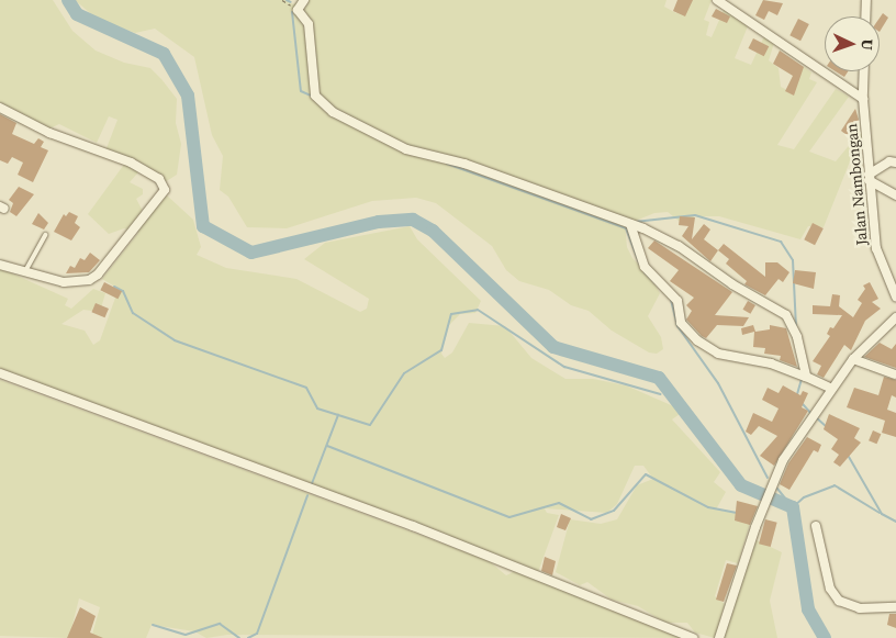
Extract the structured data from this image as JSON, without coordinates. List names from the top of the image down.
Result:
{
  "streets": {
    "street": ["Jalan Nambongan"]
  },
  "north": "right"
}
